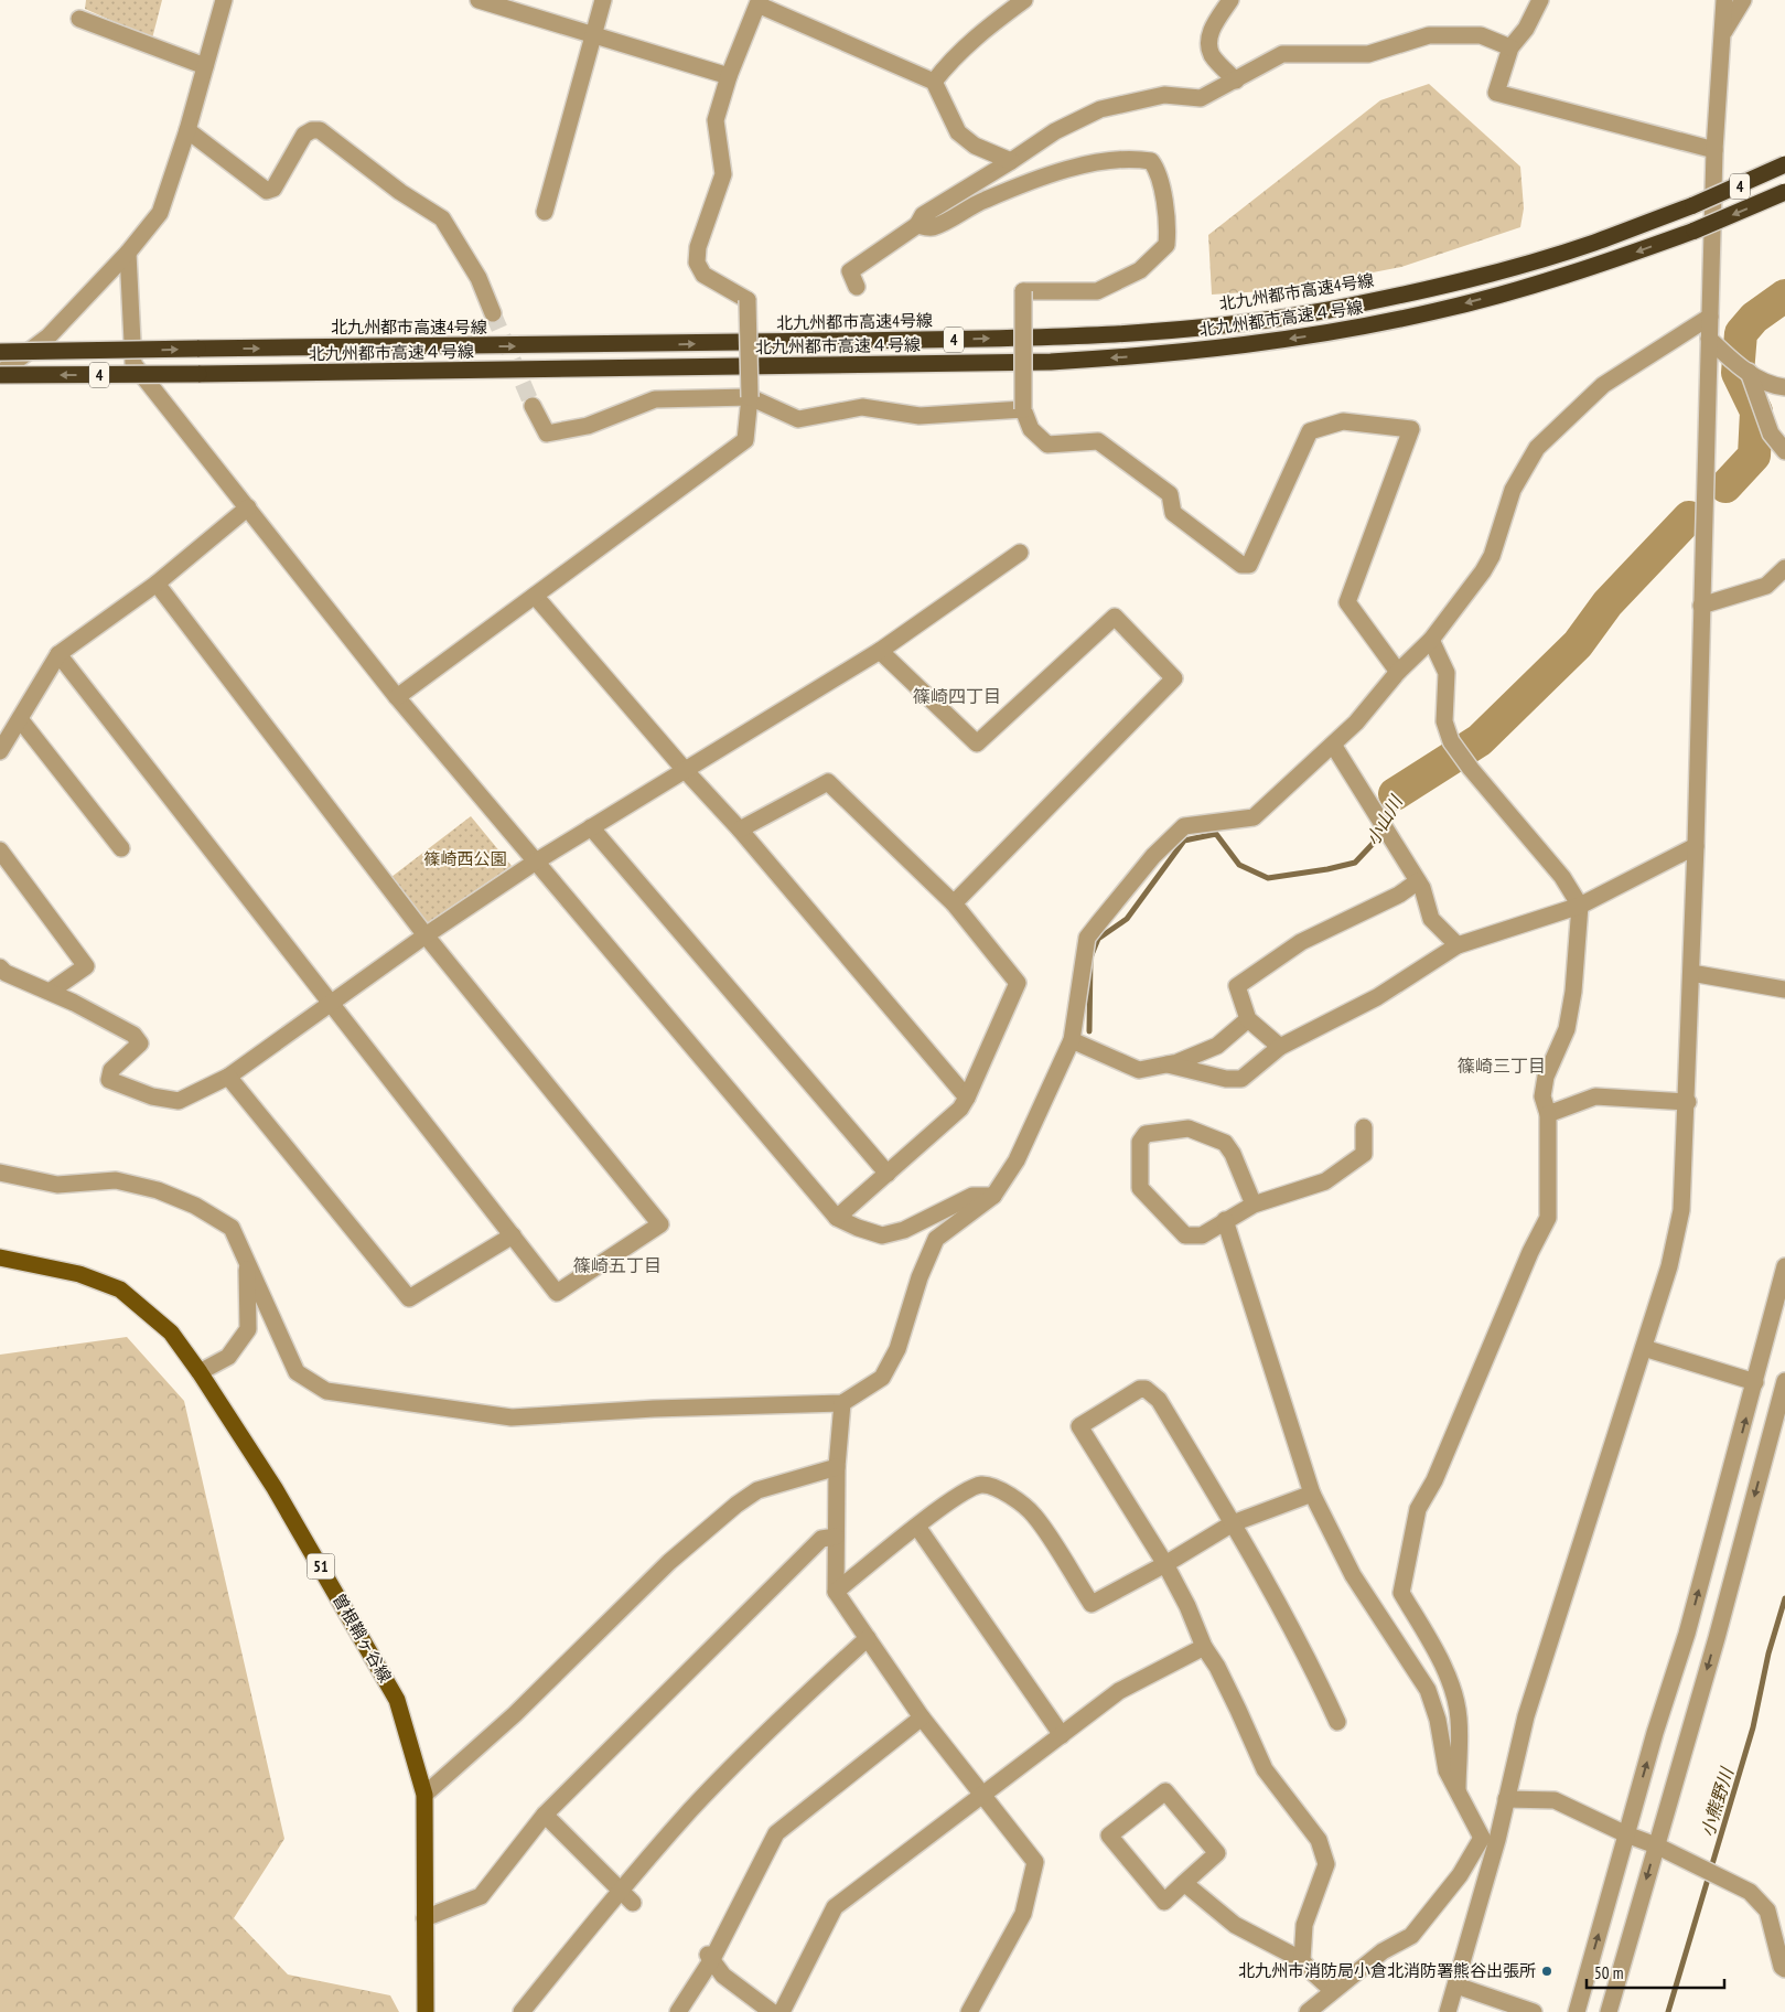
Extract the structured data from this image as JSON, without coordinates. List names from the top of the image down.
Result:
{
  "streets": {
    "highway": ["4", "北九州都市高速4号線", "北九州都市高速４号線"],
    "main road": ["51", "曽根鞘ヶ谷線"]
  },
  "one_way": ["北九州都市高速4号線", "北九州都市高速４号線"],
  "districts": ["篠崎四丁目", "篠崎三丁目", "篠崎五丁目"],
  "water": ["小山川", "小熊野川"],
  "parks": ["篠崎西公園"],
  "places": ["北九州市消防局小倉北消防署熊谷出張所"],
  "scale_bar": "50 m"
}
